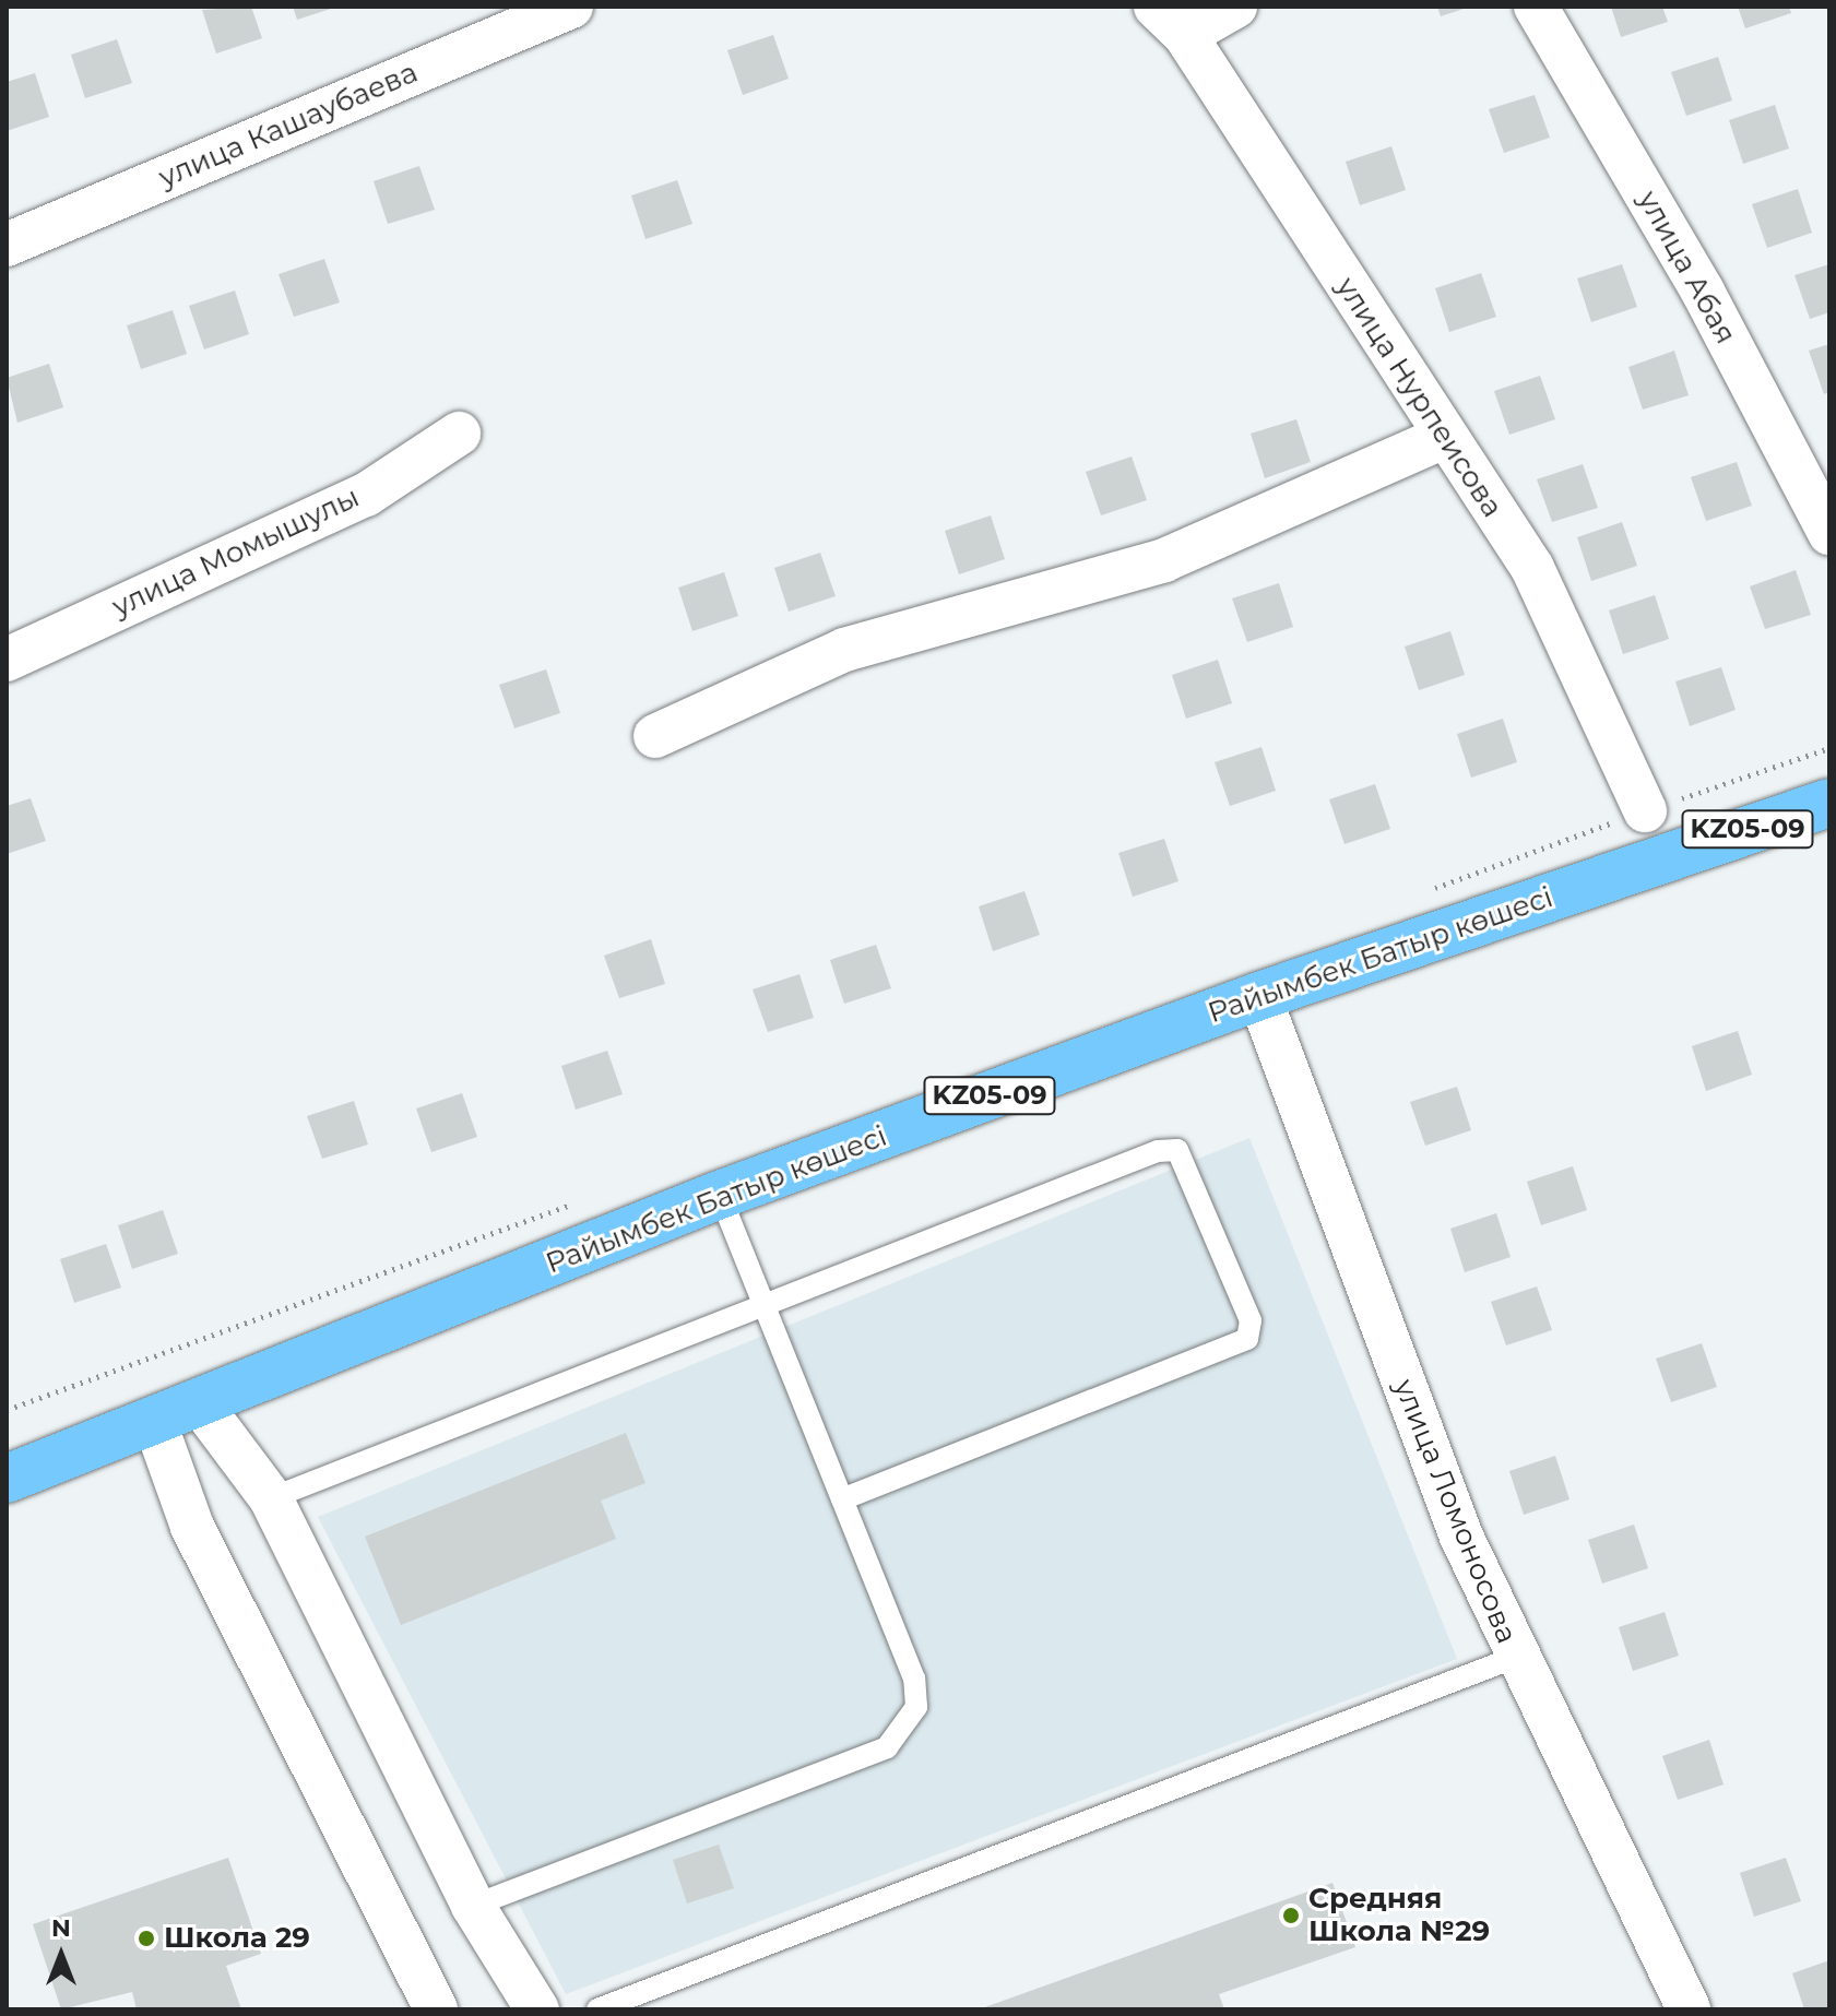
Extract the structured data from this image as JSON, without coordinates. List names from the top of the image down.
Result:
{
  "streets": {
    "main road": ["KZ05-09", "Райымбек Батыр көшесі"],
    "street": [
      "улица Кашаубаева",
      "улица Абая",
      "улица Нурпеисова",
      "улица Момышулы",
      "улица Ломоносова"
    ]
  },
  "crossings": [
    ["Райымбек Батыр көшесі", "улица Ломоносова"]
  ],
  "places": ["Средняя Школа №29", "Школа 29"],
  "north": "top"
}
